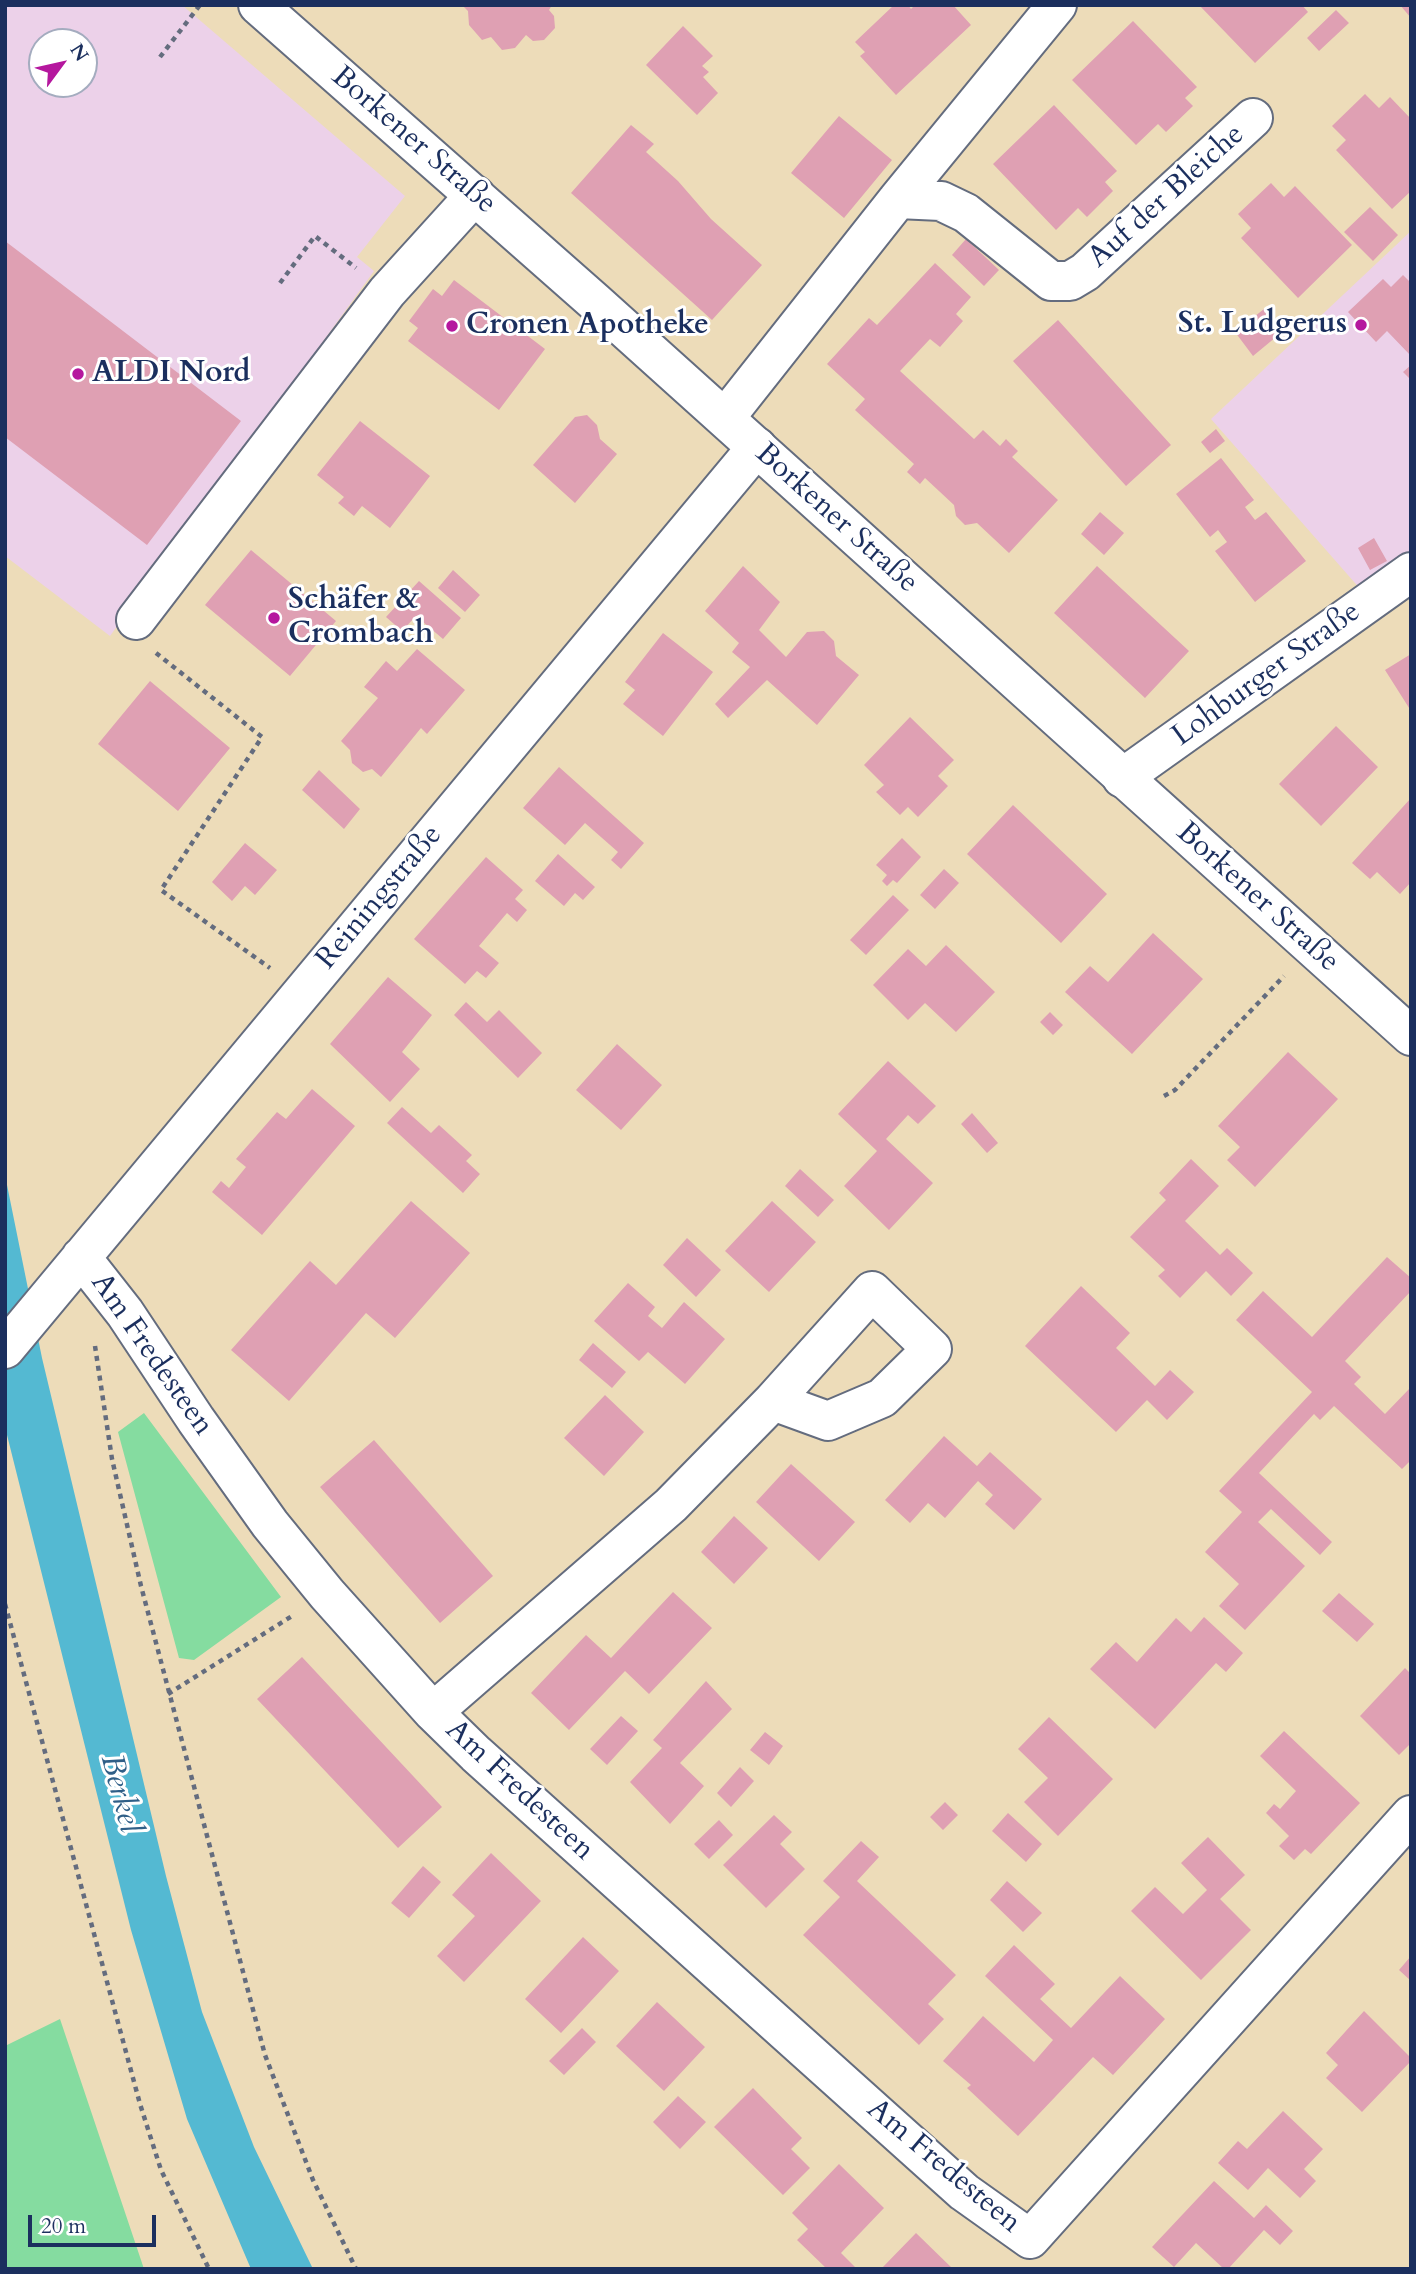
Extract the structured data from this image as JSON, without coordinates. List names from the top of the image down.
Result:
{
  "streets": {
    "street": [
      "Borkener Straße",
      "Auf der Bleiche",
      "Lohburger Straße",
      "Reiningstraße",
      "Am Fredesteen"
    ]
  },
  "crossings": [
    ["Borkener Straße", "Lohburger Straße"],
    ["Borkener Straße", "Reiningstraße"],
    ["Reiningstraße", "Am Fredesteen"]
  ],
  "water": ["Berkel"],
  "places": [
    "St. Ludgerus",
    "Cronen Apotheke",
    "ALDI Nord",
    "Schäfer & Crombach"
  ],
  "scale_bar": "20 m",
  "north": "top right"
}
